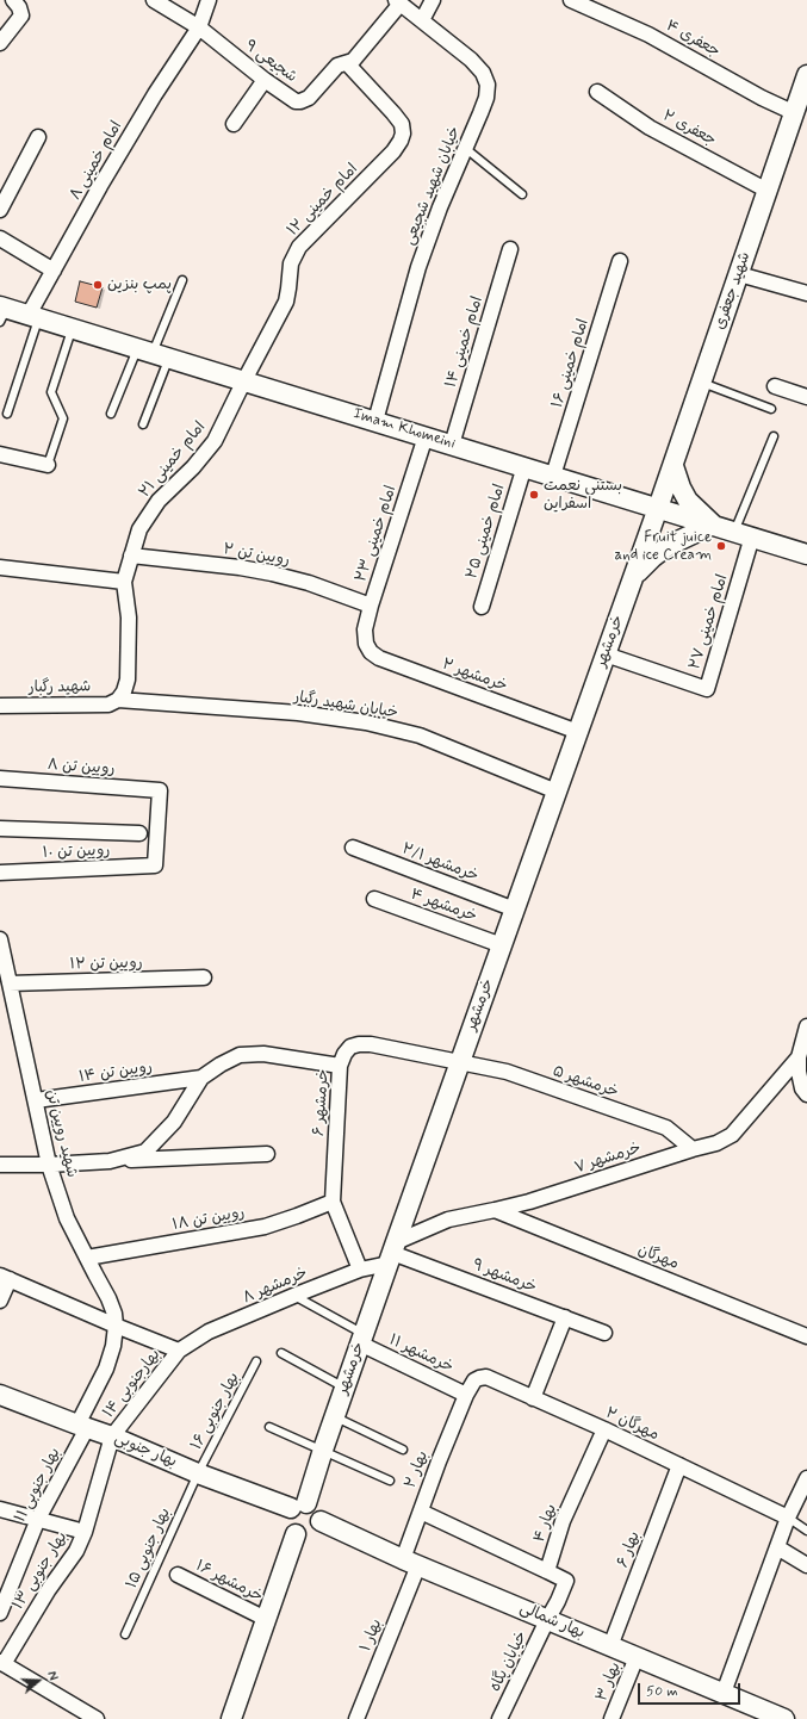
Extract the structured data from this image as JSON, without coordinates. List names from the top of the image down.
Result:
{
  "streets": {
    "street": [
      "جعفری ۴",
      "شجیعی ۹",
      "جعفری ۲",
      "امام خمینی ۸",
      "خیابان شهید شجیعی",
      "امام خمینی ۱۲",
      "شهید جعفری",
      "امام خمینی ۱۴",
      "امام خمینی ۱۶",
      "Imam Khomeini",
      "امام خمینی ۲۱",
      "امام خمینی ۲۵",
      "امام خمینی ۲۳",
      "رویین تن ۲",
      "امام خمینی ۲۷",
      "خرمشهر",
      "خرمشهر ۲",
      "شهید رگبار",
      "خیابان شهید رگبار",
      "رویین تن ۸",
      "رویین تن ۱۰",
      "خرمشهر ۲/۱",
      "خرمشهر ۴",
      "رویین تن ۱۲",
      "رویین تن ۱۴",
      "خرمشهر ۵",
      "خرمشهر ۶",
      "شهید رویین تن",
      "خرمشهر ۷",
      "رویین تن ۱۸",
      "مهرگان",
      "خرمشهر ۹",
      "خرمشهر ۸",
      "خرمشهر ۱۱",
      "بهارجنوبی ۱۴",
      "مهرگان ۲",
      "بهار جنوبی",
      "بهار ۲",
      "بهار جنوبی ۱۱",
      "بهار ۴",
      "بهار ۶",
      "بهار جنوبی ۱۳",
      "خرمشهر ۱۶",
      "بهار شمالی",
      "بهار ۱",
      "خیابان پگاه",
      "بهار ۳"
    ],
    "lane": ["بهار جنوبی ۱۶", "بهار جنوبی ۱۵"]
  },
  "crossings": [
    ["جعفری ۴", "شهید جعفری"],
    ["شجیعی ۹", "امام خمینی ۸"],
    ["شجیعی ۹", "خیابان شهید شجیعی"],
    ["شجیعی ۹", "امام خمینی ۱۲"],
    ["جعفری ۲", "شهید جعفری"],
    ["امام خمینی ۸", "Imam Khomeini"],
    ["خیابان شهید شجیعی", "Imam Khomeini"],
    ["امام خمینی ۱۲", "Imam Khomeini"],
    ["امام خمینی ۱۲", "امام خمینی ۲۱"],
    ["شهید جعفری", "Imam Khomeini"],
    ["شهید جعفری", "خرمشهر"],
    ["امام خمینی ۱۴", "Imam Khomeini"],
    ["امام خمینی ۱۶", "Imam Khomeini"],
    ["Imam Khomeini", "امام خمینی ۲۱"],
    ["Imam Khomeini", "امام خمینی ۲۵"],
    ["Imam Khomeini", "امام خمینی ۲۳"],
    ["Imam Khomeini", "امام خمینی ۲۷"],
    ["Imam Khomeini", "خرمشهر"],
    ["امام خمینی ۲۱", "رویین تن ۲"],
    ["امام خمینی ۲۱", "شهید رگبار"],
    ["امام خمینی ۲۱", "خیابان شهید رگبار"],
    ["امام خمینی ۲۳", "رویین تن ۲"],
    ["امام خمینی ۲۳", "خرمشهر ۲"],
    ["امام خمینی ۲۷", "خرمشهر"],
    ["خرمشهر", "خرمشهر ۲"],
    ["خرمشهر", "خیابان شهید رگبار"],
    ["خرمشهر", "خرمشهر ۲/۱"],
    ["خرمشهر", "خرمشهر ۴"],
    ["خرمشهر", "خرمشهر ۵"],
    ["خرمشهر", "خرمشهر ۶"],
    ["خرمشهر", "خرمشهر ۷"],
    ["خرمشهر", "خرمشهر ۹"],
    ["خرمشهر", "خرمشهر ۸"],
    ["خرمشهر", "خرمشهر ۱۱"],
    ["خرمشهر", "بهار جنوبی"],
    ["خرمشهر", "بهار شمالی"],
    ["شهید رگبار", "خیابان شهید رگبار"],
    ["رویین تن ۸", "رویین تن ۱۰"],
    ["رویین تن ۱۲", "شهید رویین تن"],
    ["رویین تن ۱۴", "شهید رویین تن"],
    ["خرمشهر ۵", "خرمشهر ۶"],
    ["خرمشهر ۵", "خرمشهر ۷"],
    ["خرمشهر ۶", "رویین تن ۱۸"],
    ["خرمشهر ۶", "خرمشهر ۸"],
    ["شهید رویین تن", "رویین تن ۱۸"],
    ["شهید رویین تن", "بهار جنوبی ۱۱"],
    ["خرمشهر ۷", "مهرگان"],
    ["خرمشهر ۷", "خرمشهر ۹"],
    ["خرمشهر ۷", "خرمشهر ۸"],
    ["خرمشهر ۹", "خرمشهر ۸"],
    ["خرمشهر ۸", "بهارجنوبی ۱۴"],
    ["خرمشهر ۱۱", "مهرگان ۲"],
    ["خرمشهر ۱۱", "بهار ۲"],
    ["بهارجنوبی ۱۴", "بهار جنوبی"],
    ["بهارجنوبی ۱۴", "بهار جنوبی ۱۳"],
    ["بهار جنوبی ۱۶", "بهار جنوبی"],
    ["بهار جنوبی ۱۶", "بهار جنوبی ۱۵"],
    ["مهرگان ۲", "بهار ۲"],
    ["مهرگان ۲", "بهار ۴"],
    ["مهرگان ۲", "بهار ۶"],
    ["بهار جنوبی", "بهار جنوبی ۱۱"],
    ["بهار جنوبی", "بهار جنوبی ۱۵"],
    ["بهار جنوبی", "بهار جنوبی ۱۳"],
    ["بهار جنوبی", "بهار شمالی"],
    ["بهار ۲", "بهار شمالی"],
    ["بهار ۲", "بهار ۱"],
    ["بهار ۶", "بهار شمالی"],
    ["بهار شمالی", "بهار ۱"],
    ["بهار شمالی", "خیابان پگاه"],
    ["بهار شمالی", "بهار ۳"]
  ],
  "places": ["پمپ بنزین", "بستنی نعمت اسفراین", "Fruit juice and ice Cream"],
  "scale_bar": "50 m",
  "north": "right"
}
